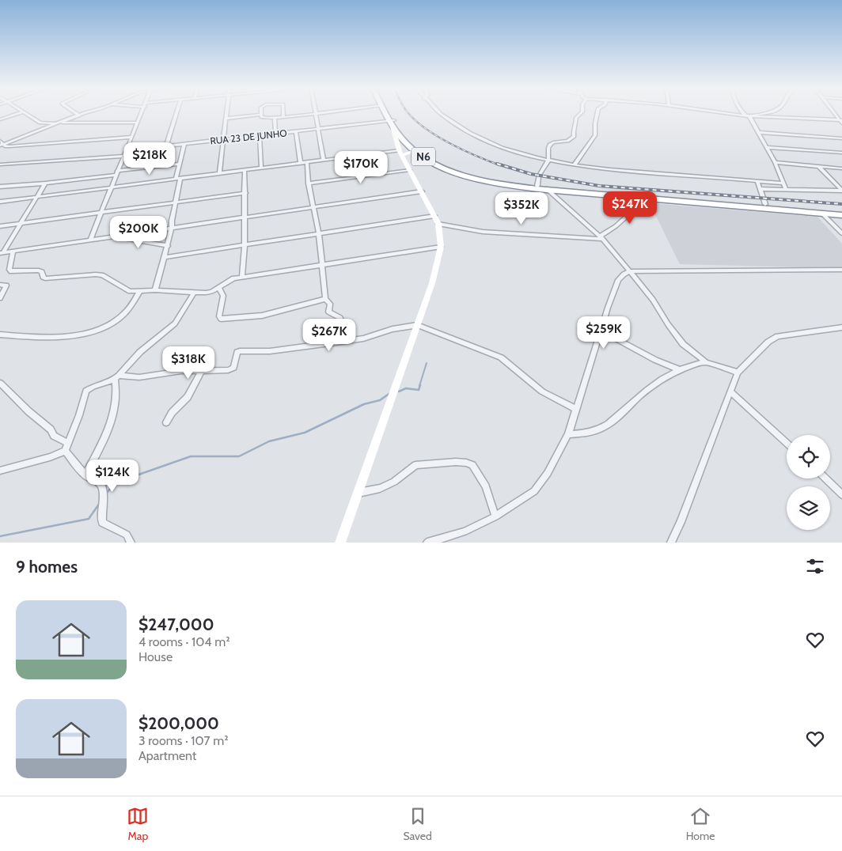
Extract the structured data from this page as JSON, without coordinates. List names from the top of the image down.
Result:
{
  "streets": {
    "highway": ["N6"],
    "street": ["RUA 23 DE JUNHO"]
  },
  "crossings": [
    ["RUA 23 DE JUNHO", "N6"]
  ],
  "page": {
    "price": [
      "$218K",
      "$170K",
      "$247K",
      "$352K",
      "$200K",
      "$259K",
      "$267K",
      "$318K",
      "$124K"
    ],
    "heading": "9 homes",
    "list": [
      {
        "name": "$247,000",
        "note": "4 rooms · 104 m² · House"
      },
      {
        "name": "$200,000",
        "note": "3 rooms · 107 m² · Apartment"
      }
    ],
    "tabs": ["Map", "Saved", "Home"]
  }
}
